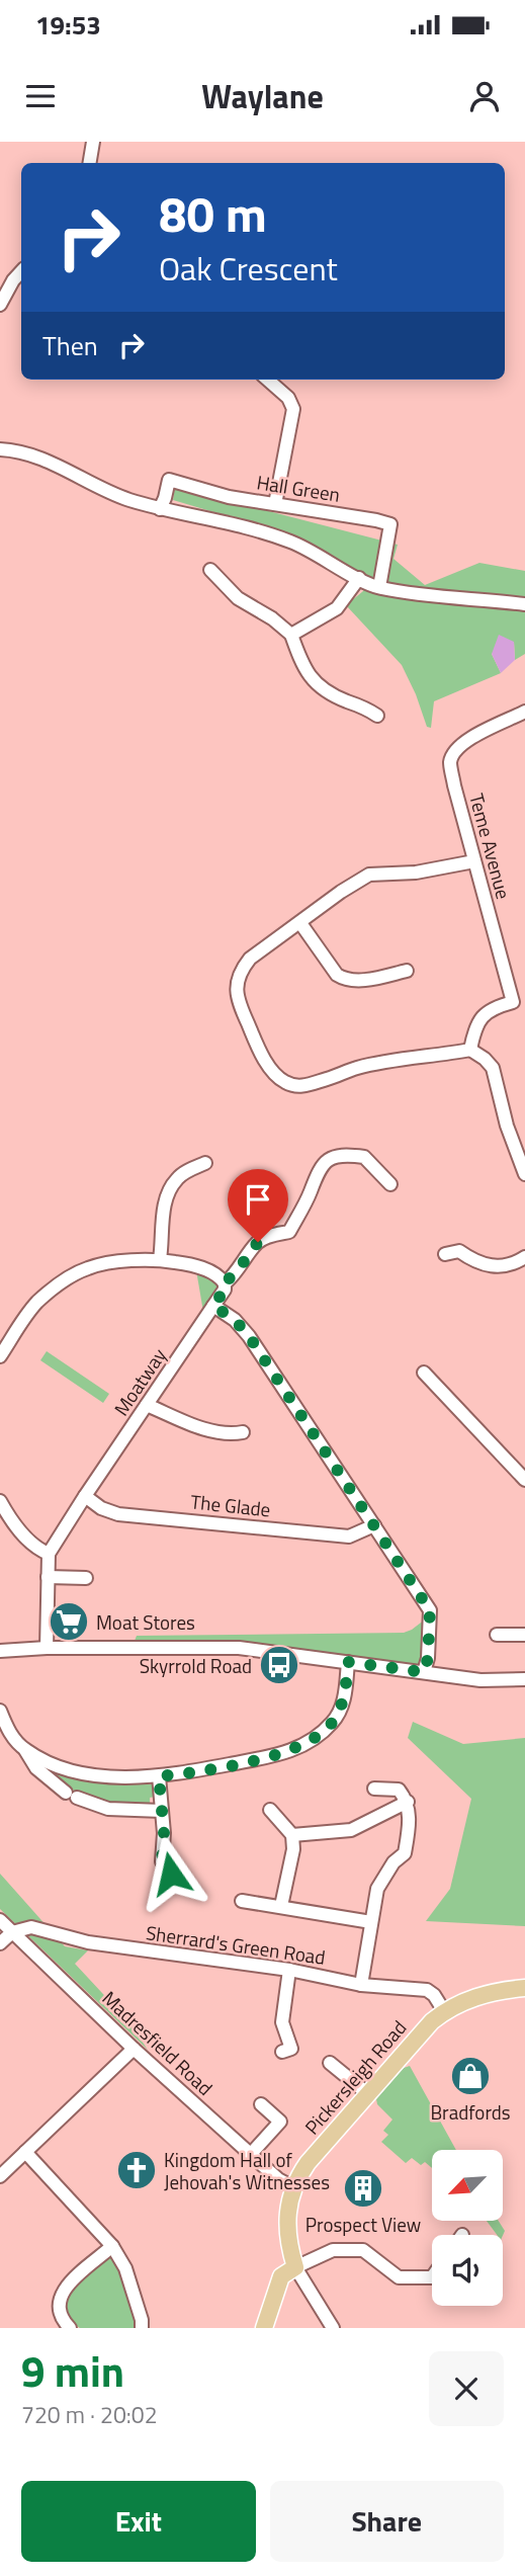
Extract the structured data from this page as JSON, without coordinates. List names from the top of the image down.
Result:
{
  "streets": {
    "main road": ["Pickersleigh Road"],
    "street": [
      "Hall Green",
      "Teme Avenue",
      "Moatway",
      "The Glade",
      "Sherrard's Green Road",
      "Madresfield Road"
    ]
  },
  "crossings": [
    ["Moatway", "The Glade"],
    ["Sherrard's Green Road", "Madresfield Road"],
    ["Sherrard's Green Road", "Pickersleigh Road"],
    ["Madresfield Road", "Pickersleigh Road"]
  ],
  "places": {
    "supermarket": ["Moat Stores"],
    "bus stop": ["Skyrrold Road"],
    "shop": ["Bradfords"],
    "church": ["Kingdom Hall of Jehovah's Witnesses"],
    "building": ["Prospect View"]
  },
  "north": "bottom left",
  "page": {
    "status": "19:53",
    "header": "Waylane",
    "turn": ["80 m", "Oak Crescent"],
    "then": "Then",
    "heading": ["9 min", "720 m · 20:02"],
    "buttons": ["Exit", "Share"]
  }
}
